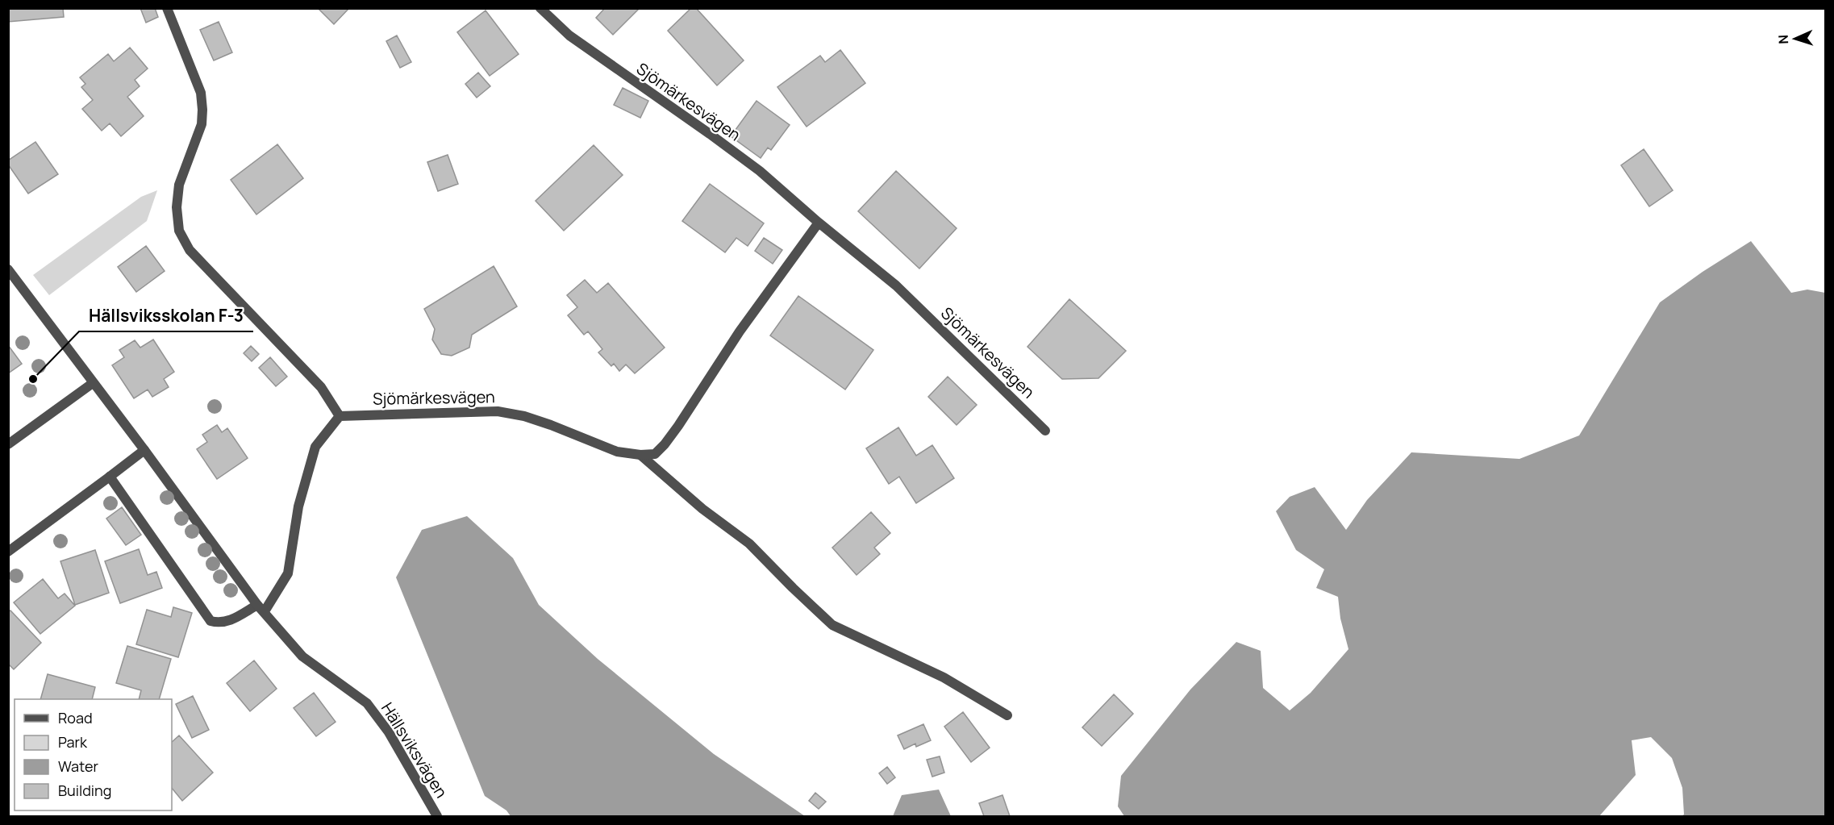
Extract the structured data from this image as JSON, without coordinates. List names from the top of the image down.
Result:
{
  "streets": {
    "street": ["Sjömärkesvägen", "Hällsviksvägen"]
  },
  "places": ["Hällsviksskolan F-3"],
  "legend": [
    "Road",
    "Park",
    "Water",
    "Building"
  ],
  "north": "left"
}
